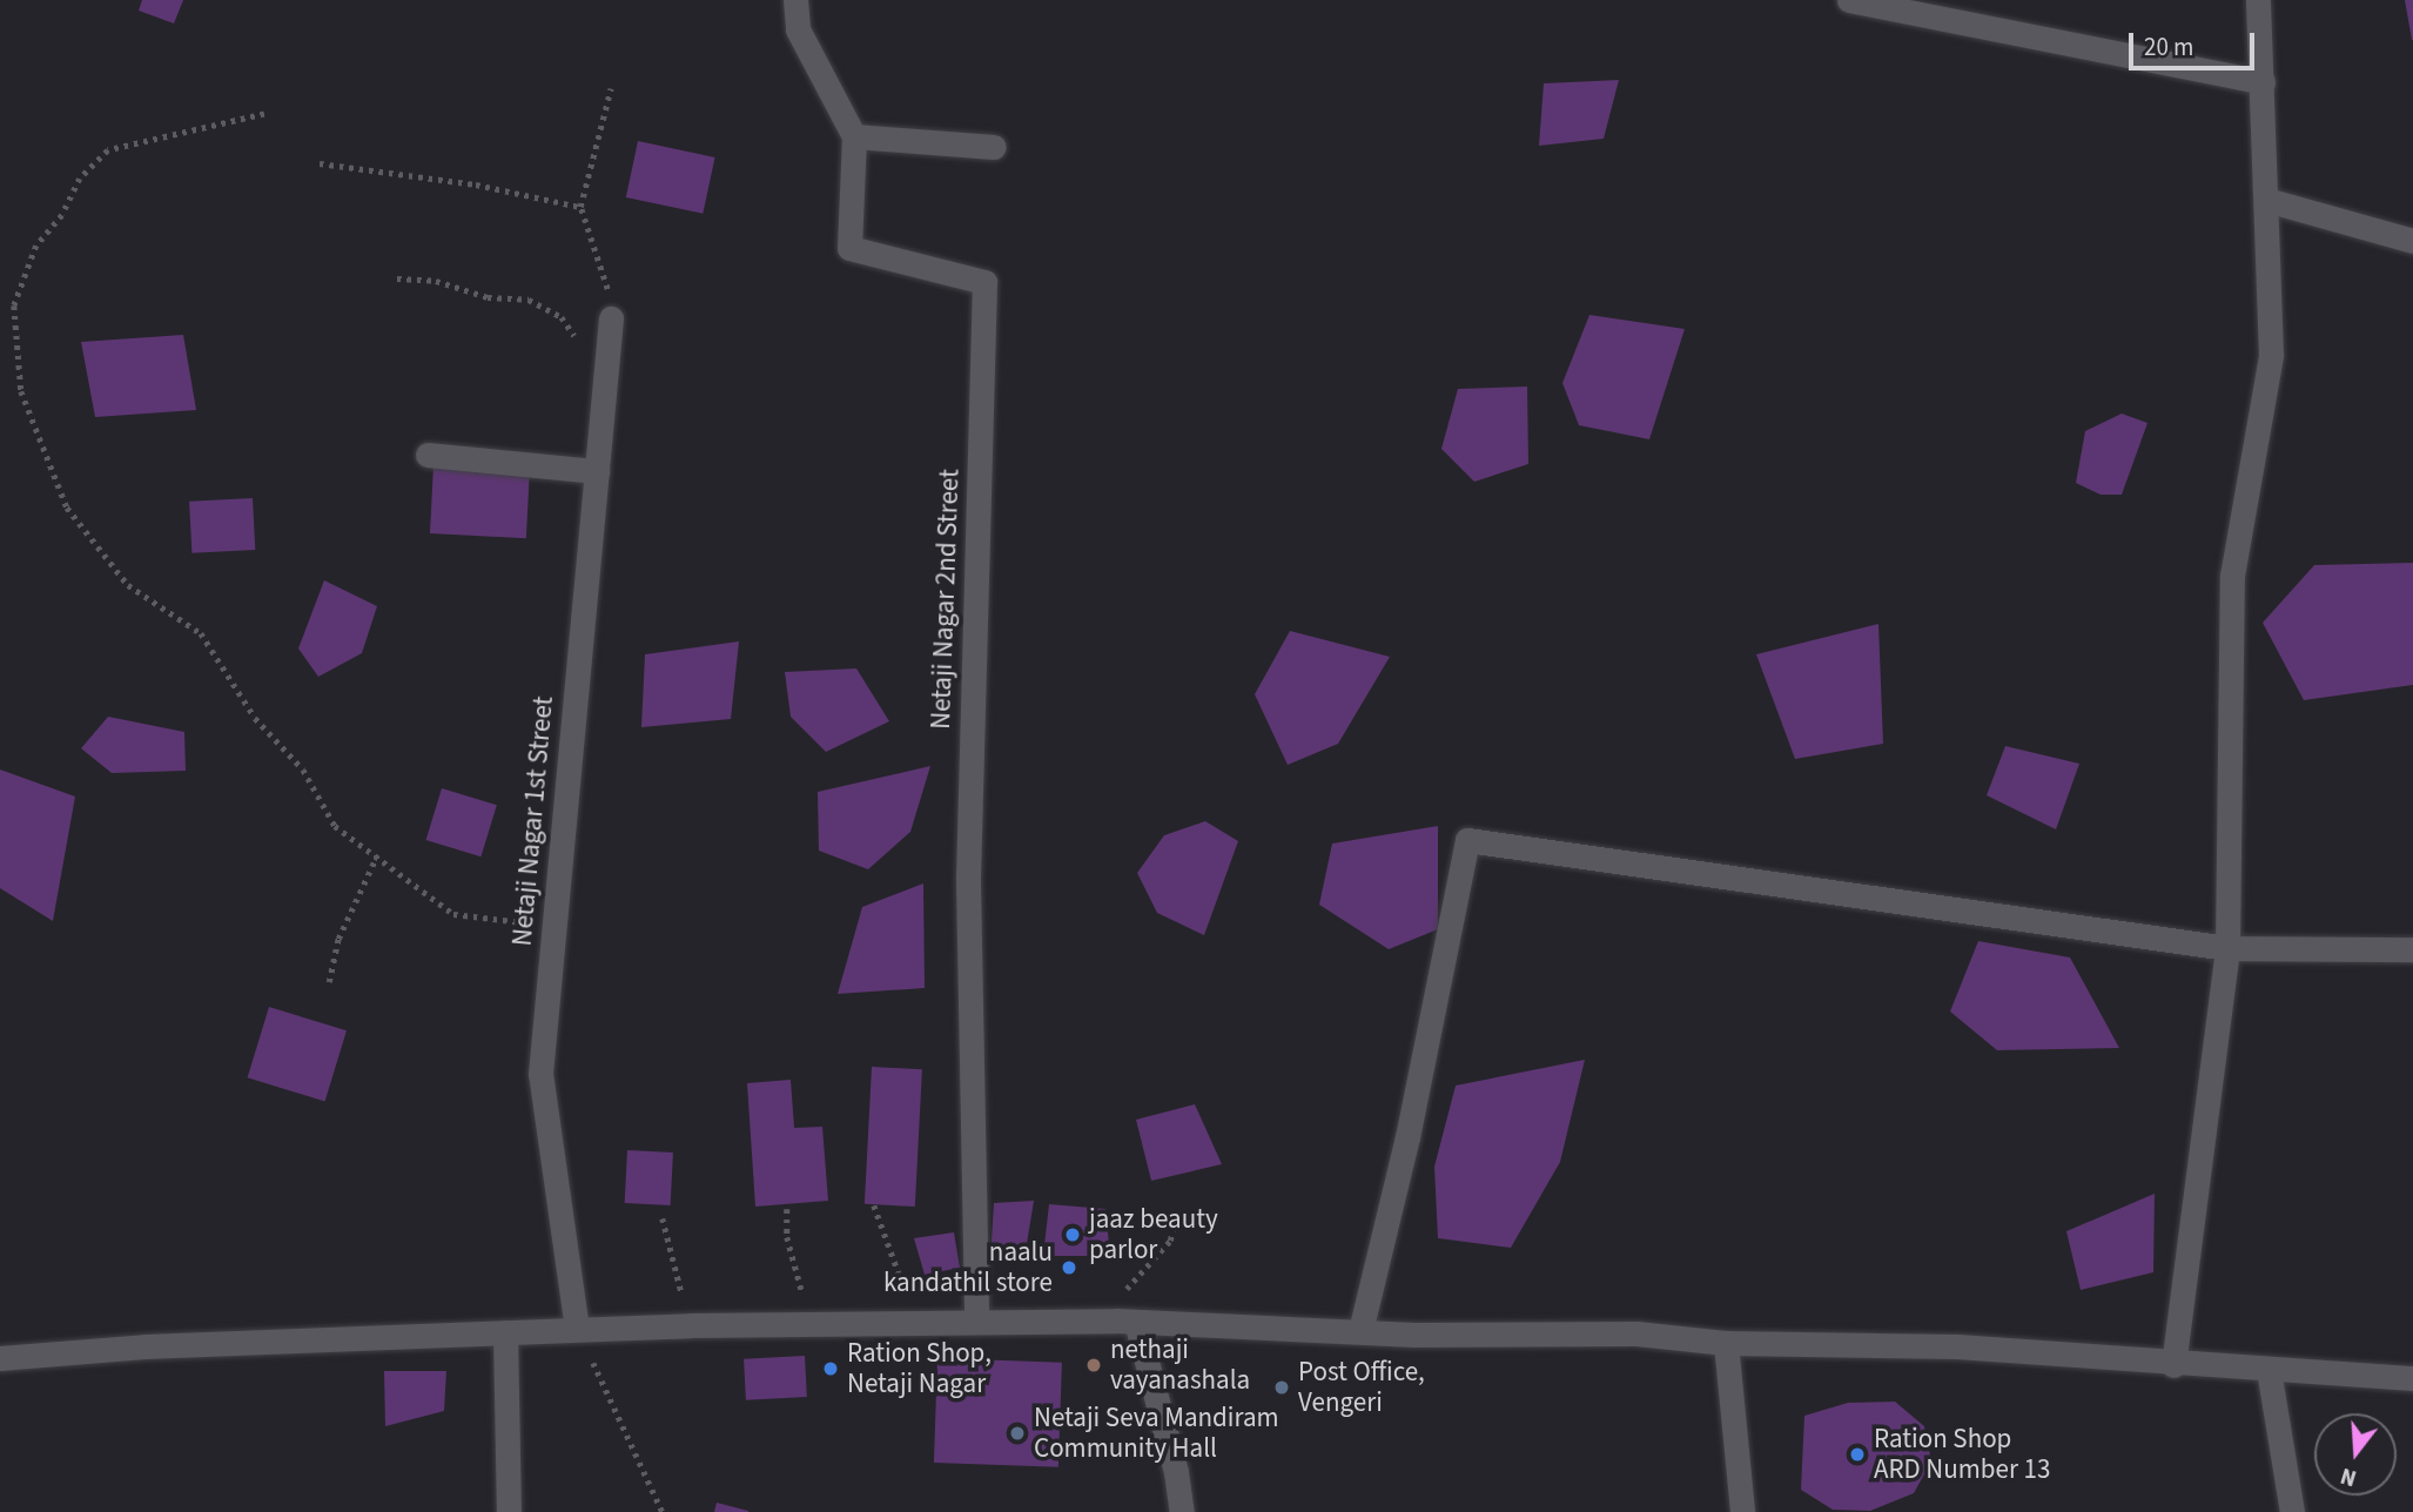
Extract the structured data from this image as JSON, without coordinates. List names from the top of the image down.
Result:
{
  "streets": {
    "street": ["Netaji Nagar 2nd Street", "Netaji Nagar 1st Street"]
  },
  "places": [
    "jaaz beauty parlor",
    "naalu kandathil store",
    "nethaji vayanashala",
    "Ration Shop, Netaji Nagar",
    "Post Office, Vengeri",
    "Netaji Seva Mandiram Community Hall",
    "Ration Shop ARD Number 13"
  ],
  "scale_bar": "20 m",
  "north": "bottom"
}
